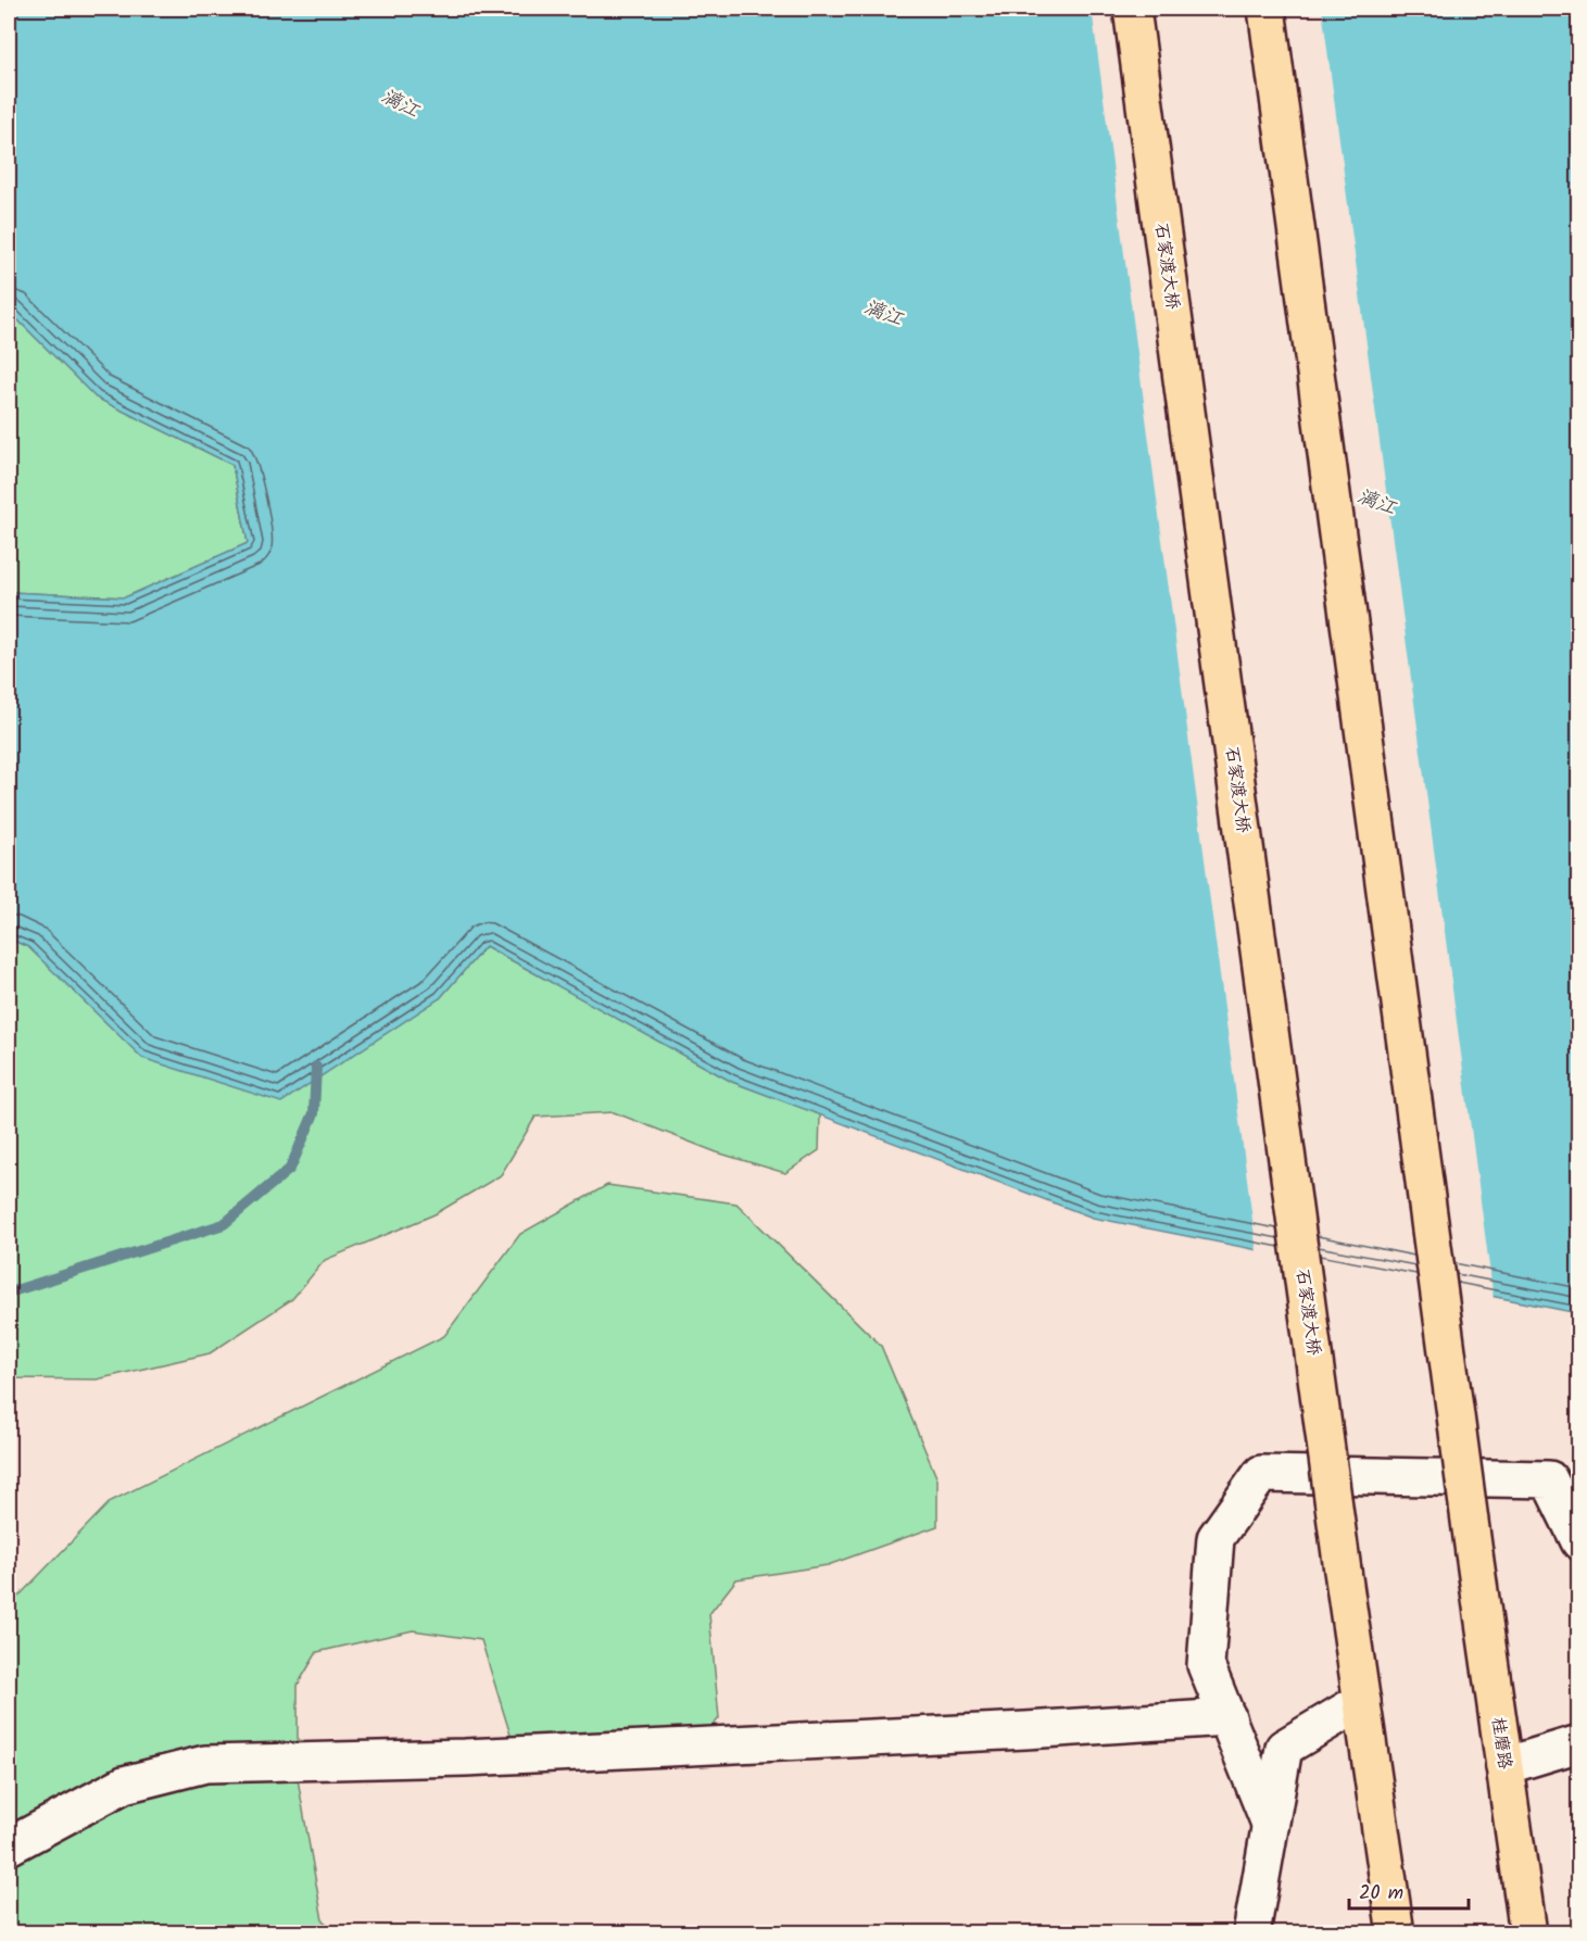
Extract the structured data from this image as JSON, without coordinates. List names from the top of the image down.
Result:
{
  "streets": {
    "main road": ["石家渡大桥", "桂磨路"]
  },
  "water": ["漓江"],
  "scale_bar": "20 m"
}
